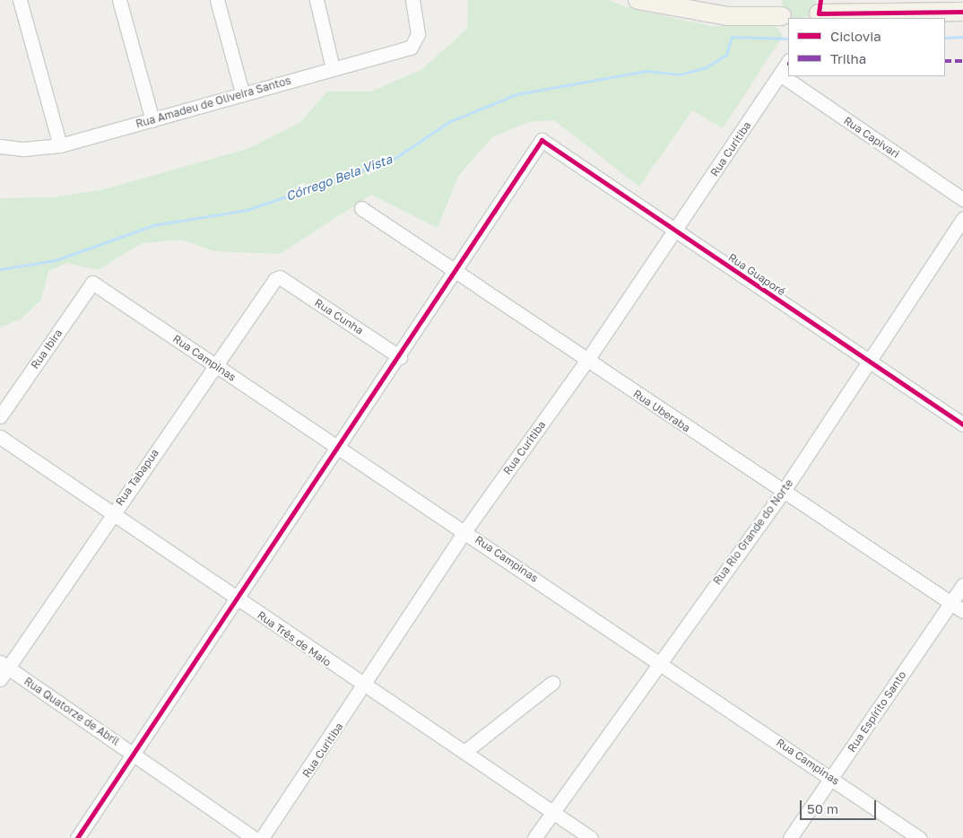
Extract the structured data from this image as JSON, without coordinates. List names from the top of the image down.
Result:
{
  "streets": {
    "street": [
      "Rua Amadeu de Oliveira Santos",
      "Rua Capivari",
      "Rua Curitiba",
      "Rua Guaporé",
      "Rua Cunha",
      "Rua Ibira",
      "Rua Campinas",
      "Rua Uberaba",
      "Rua Tabapua",
      "Rua Rio Grande do Norte",
      "Rua Três de Maio",
      "Rua Quatorze de Abril",
      "Rua Espírito Santo"
    ]
  },
  "crossings": [
    ["Rua Capivari", "Rua Curitiba"],
    ["Rua Curitiba", "Rua Guaporé"],
    ["Rua Curitiba", "Rua Campinas"],
    ["Rua Curitiba", "Rua Uberaba"],
    ["Rua Curitiba", "Rua Três de Maio"],
    ["Rua Guaporé", "Rua Uberaba"],
    ["Rua Guaporé", "Rua Rio Grande do Norte"],
    ["Rua Cunha", "Rua Tabapua"],
    ["Rua Ibira", "Rua Campinas"],
    ["Rua Campinas", "Rua Tabapua"],
    ["Rua Campinas", "Rua Rio Grande do Norte"],
    ["Rua Campinas", "Rua Espírito Santo"],
    ["Rua Uberaba", "Rua Rio Grande do Norte"],
    ["Rua Uberaba", "Rua Espírito Santo"],
    ["Rua Tabapua", "Rua Três de Maio"],
    ["Rua Tabapua", "Rua Quatorze de Abril"],
    ["Rua Rio Grande do Norte", "Rua Três de Maio"]
  ],
  "water": ["Córrego Bela Vista"],
  "legend": ["Ciclovia", "Trilha"],
  "scale_bar": "50 m"
}
